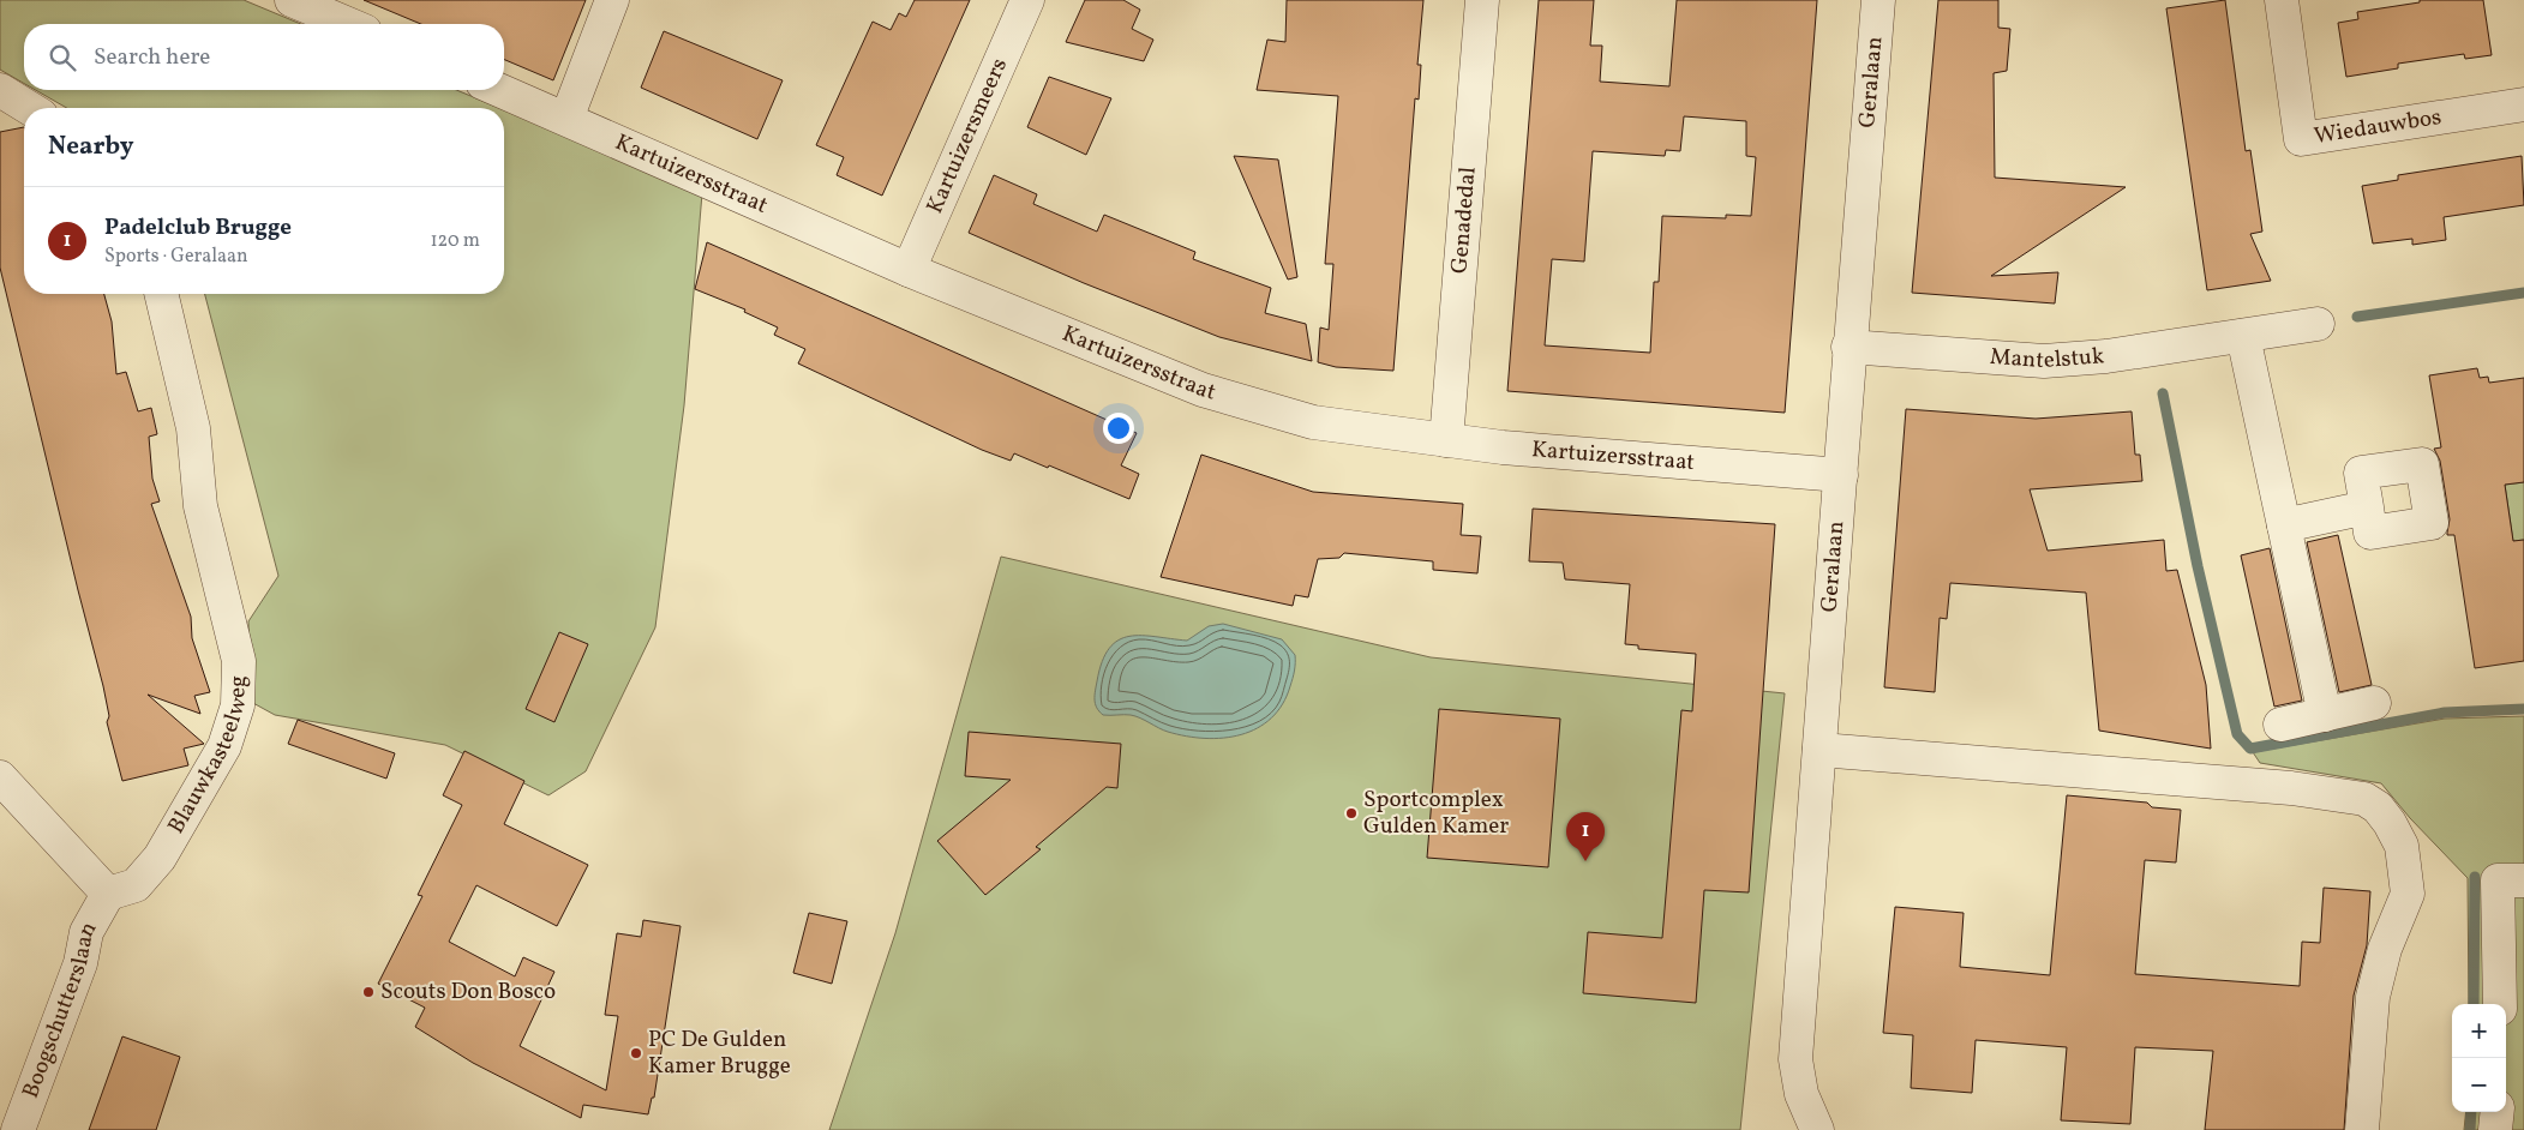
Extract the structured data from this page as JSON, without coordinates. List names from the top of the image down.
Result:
{
  "streets": {
    "street": [
      "Geralaan",
      "Wiedauwbos",
      "Kartuizersmeers",
      "Kartuizersstraat",
      "Genadedal",
      "Mantelstuk",
      "Blauwkasteelweg",
      "Boogschutterslaan"
    ]
  },
  "crossings": [
    ["Geralaan", "Kartuizersstraat"],
    ["Geralaan", "Mantelstuk"],
    ["Kartuizersmeers", "Kartuizersstraat"],
    ["Kartuizersstraat", "Genadedal"],
    ["Blauwkasteelweg", "Boogschutterslaan"]
  ],
  "places": ["Sportcomplex Gulden Kamer", "Scouts Don Bosco", "PC De Gulden Kamer Brugge"],
  "page": {
    "search": "Search here",
    "heading": "Nearby",
    "list": [
      {
        "mark": "1",
        "name": "Padelclub Brugge",
        "note": "Sports · Geralaan",
        "value": "120 m"
      }
    ],
    "pins": "1",
    "map_buttons": ["+", "−"]
  }
}
